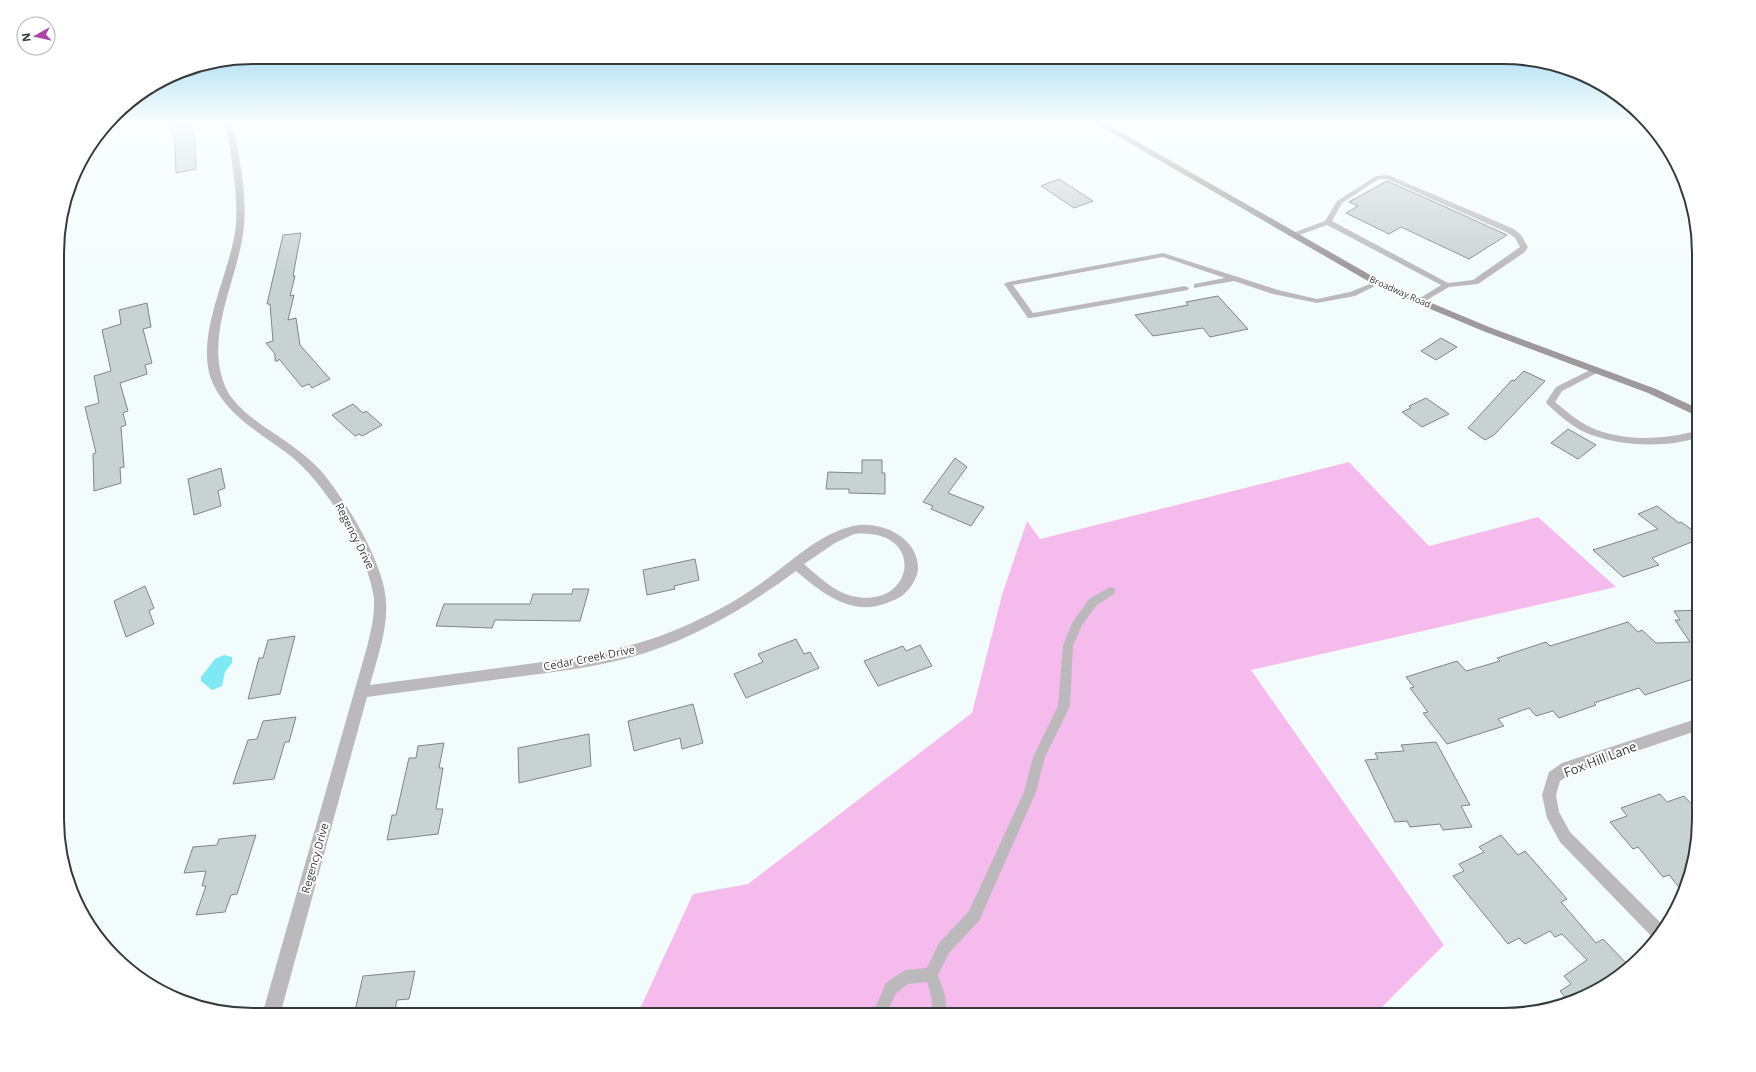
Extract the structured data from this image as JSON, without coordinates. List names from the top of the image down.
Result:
{
  "streets": {
    "main road": ["Broadway Road"],
    "street": ["Regency Drive", "Cedar Creek Drive", "Fox Hill Lane"]
  },
  "crossings": [
    ["Regency Drive", "Cedar Creek Drive"]
  ],
  "north": "left"
}
